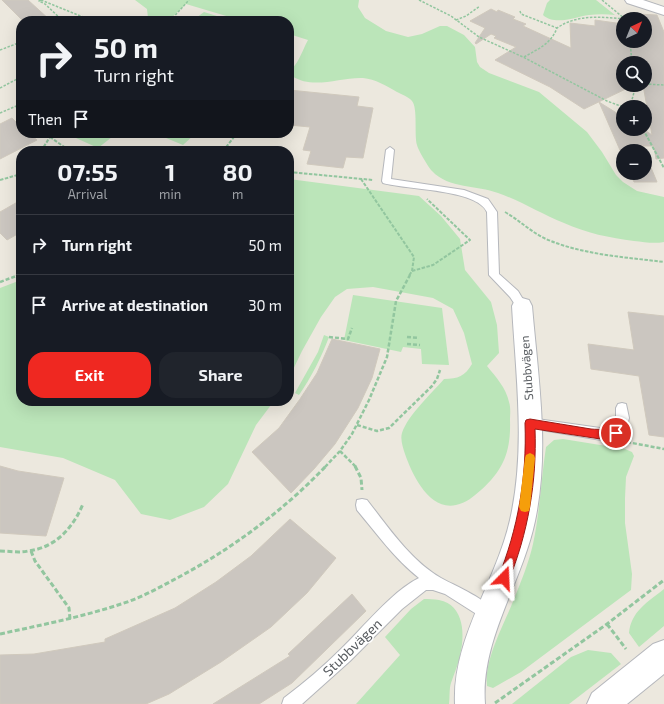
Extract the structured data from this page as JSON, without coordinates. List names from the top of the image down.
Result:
{
  "streets": {
    "street": ["Stubbvägen"]
  },
  "north": "top right",
  "page": {
    "map_buttons": ["+", "−"],
    "turn": ["50 m", "Turn right"],
    "then": "Then",
    "eta": [
      "07:55",
      "Arrival",
      "1",
      "min",
      "80",
      "m"
    ],
    "list": [
      {
        "name": "Turn right",
        "value": "50 m"
      },
      {
        "name": "Arrive at destination",
        "value": "30 m"
      }
    ],
    "buttons": ["Exit", "Share"]
  }
}
